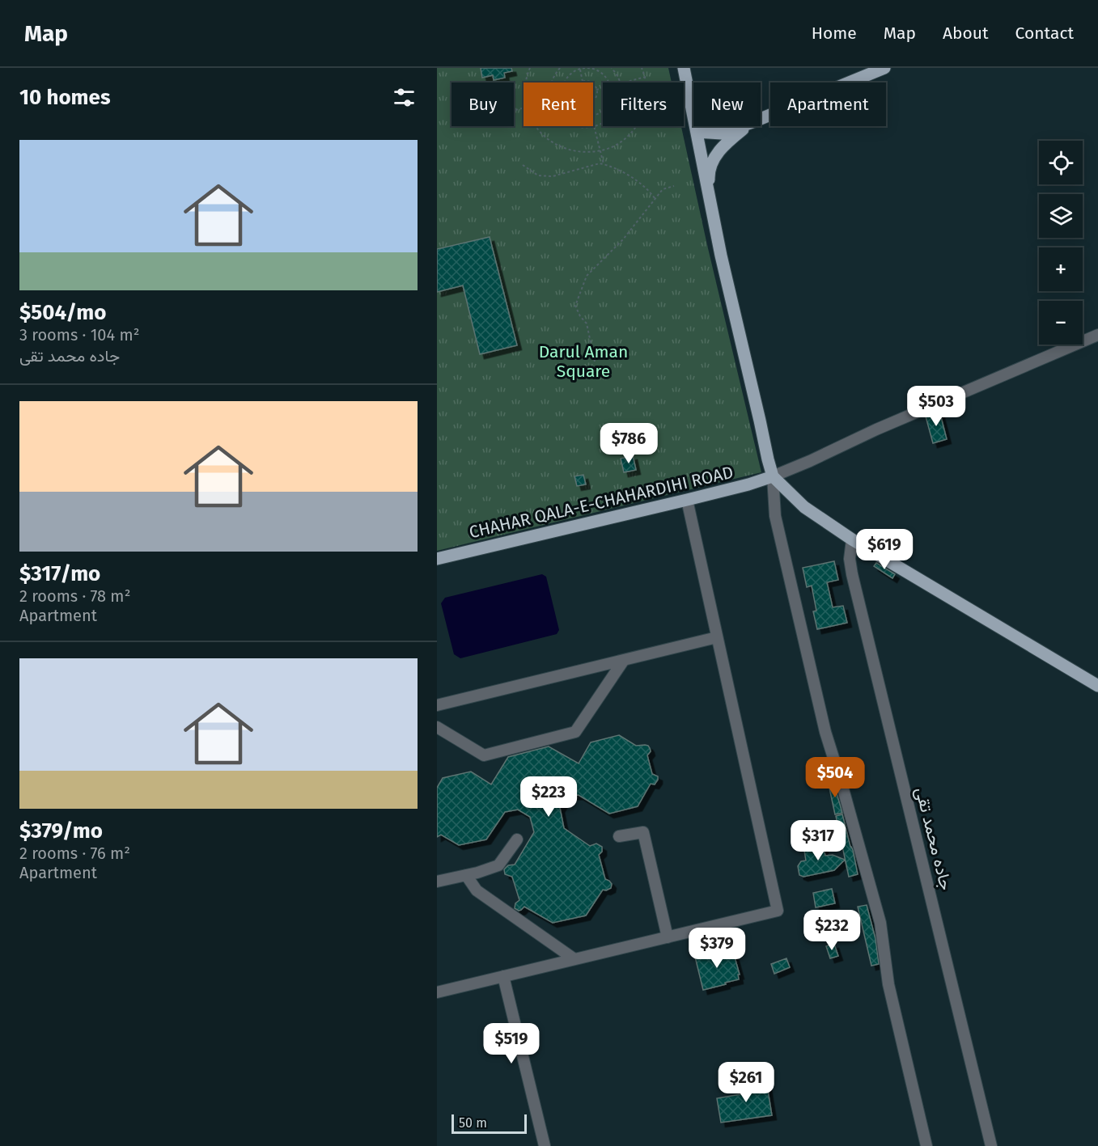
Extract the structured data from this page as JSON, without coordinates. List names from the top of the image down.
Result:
{
  "streets": {
    "main road": ["CHAHAR QALA-E-CHAHARDIHI ROAD"],
    "street": ["جاده محمد تقی"]
  },
  "parks": ["Darul Aman Square"],
  "scale_bar": "50 m",
  "page": {
    "header": "Map",
    "nav": [
      "Home",
      "Map",
      "About",
      "Contact"
    ],
    "heading": "10 homes",
    "chip": [
      "Buy",
      "Rent",
      "Filters",
      "New",
      "Apartment"
    ],
    "list": [
      {
        "name": "$504/mo",
        "note": "3 rooms · 104 m² · جاده محمد تقی"
      },
      {
        "name": "$317/mo",
        "note": "2 rooms · 78 m² · Apartment"
      },
      {
        "name": "$379/mo",
        "note": "2 rooms · 76 m² · Apartment"
      }
    ],
    "map_buttons": ["+", "−"],
    "price": [
      "$503",
      "$786",
      "$619",
      "$504",
      "$223",
      "$317",
      "$232",
      "$379",
      "$519",
      "$261"
    ],
    "scale": "50 m"
  }
}
